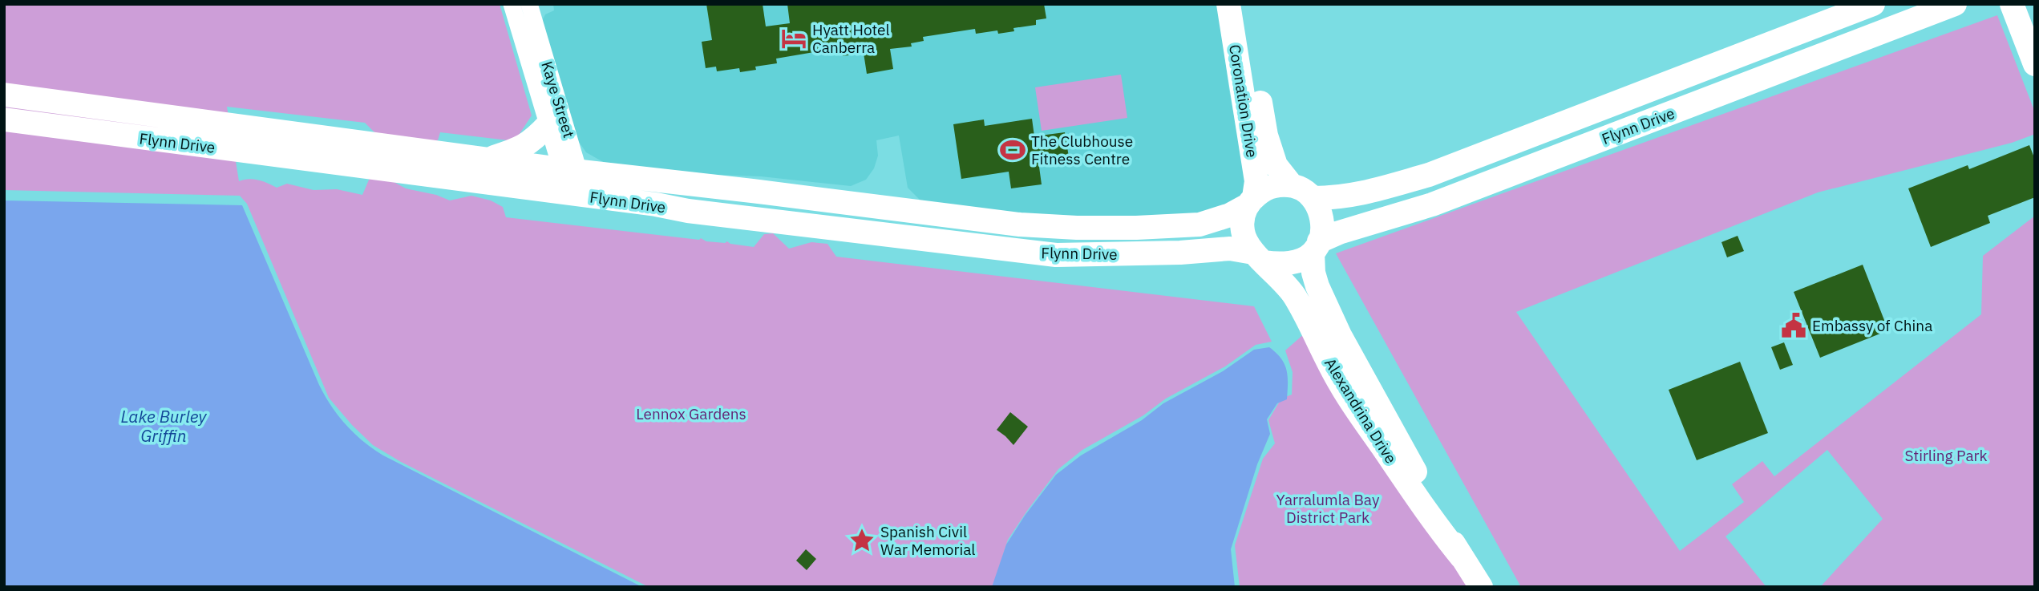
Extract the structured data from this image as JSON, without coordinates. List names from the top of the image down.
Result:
{
  "streets": {
    "main road": ["Coronation Drive", "Flynn Drive", "Alexandrina Drive"],
    "street": ["Kaye Street"]
  },
  "crossings": [
    ["Kaye Street", "Flynn Drive"],
    ["Coronation Drive", "Flynn Drive"],
    ["Coronation Drive", "Alexandrina Drive"],
    ["Flynn Drive", "Alexandrina Drive"]
  ],
  "water": ["Lake Burley Griffin"],
  "parks": ["Lennox Gardens", "Stirling Park", "Yarralumla Bay District Park"],
  "places": {
    "hotel": ["Hyatt Hotel Canberra"],
    "sports": ["The Clubhouse Fitness Centre"],
    "public building": ["Embassy of China"],
    "place": ["Spanish Civil War Memorial"]
  }
}
